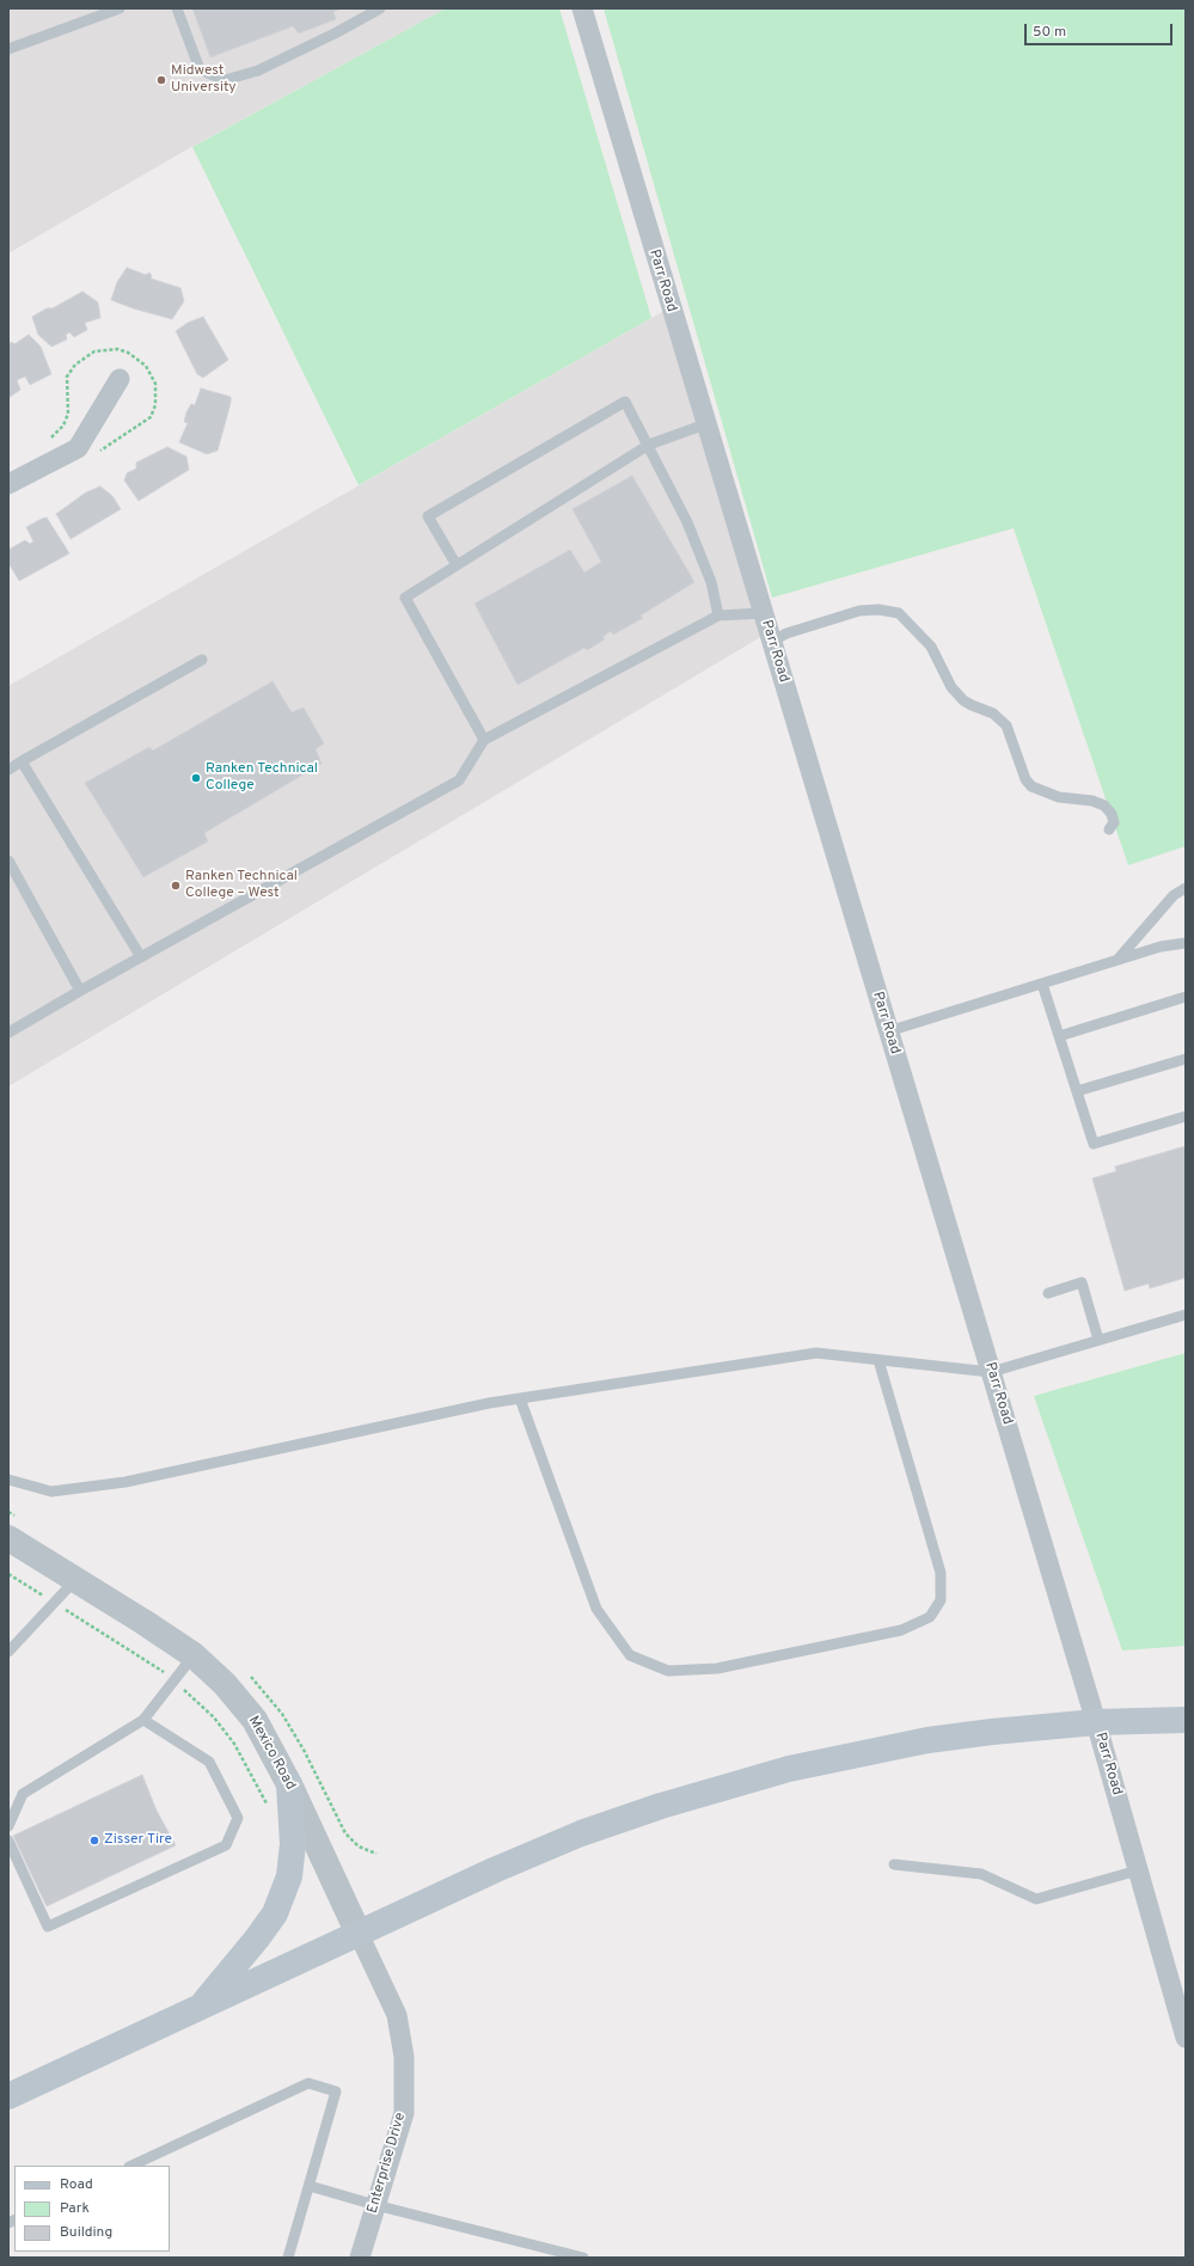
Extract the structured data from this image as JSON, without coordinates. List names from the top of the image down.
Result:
{
  "streets": {
    "street": ["Parr Road", "Mexico Road", "Enterprise Drive"]
  },
  "crossings": [
    ["Mexico Road", "Enterprise Drive"]
  ],
  "places": [
    "Midwest University",
    "Ranken Technical College",
    "Ranken Technical College – West",
    "Zisser Tire"
  ],
  "legend": ["Road", "Park", "Building"],
  "scale_bar": "50 m"
}
